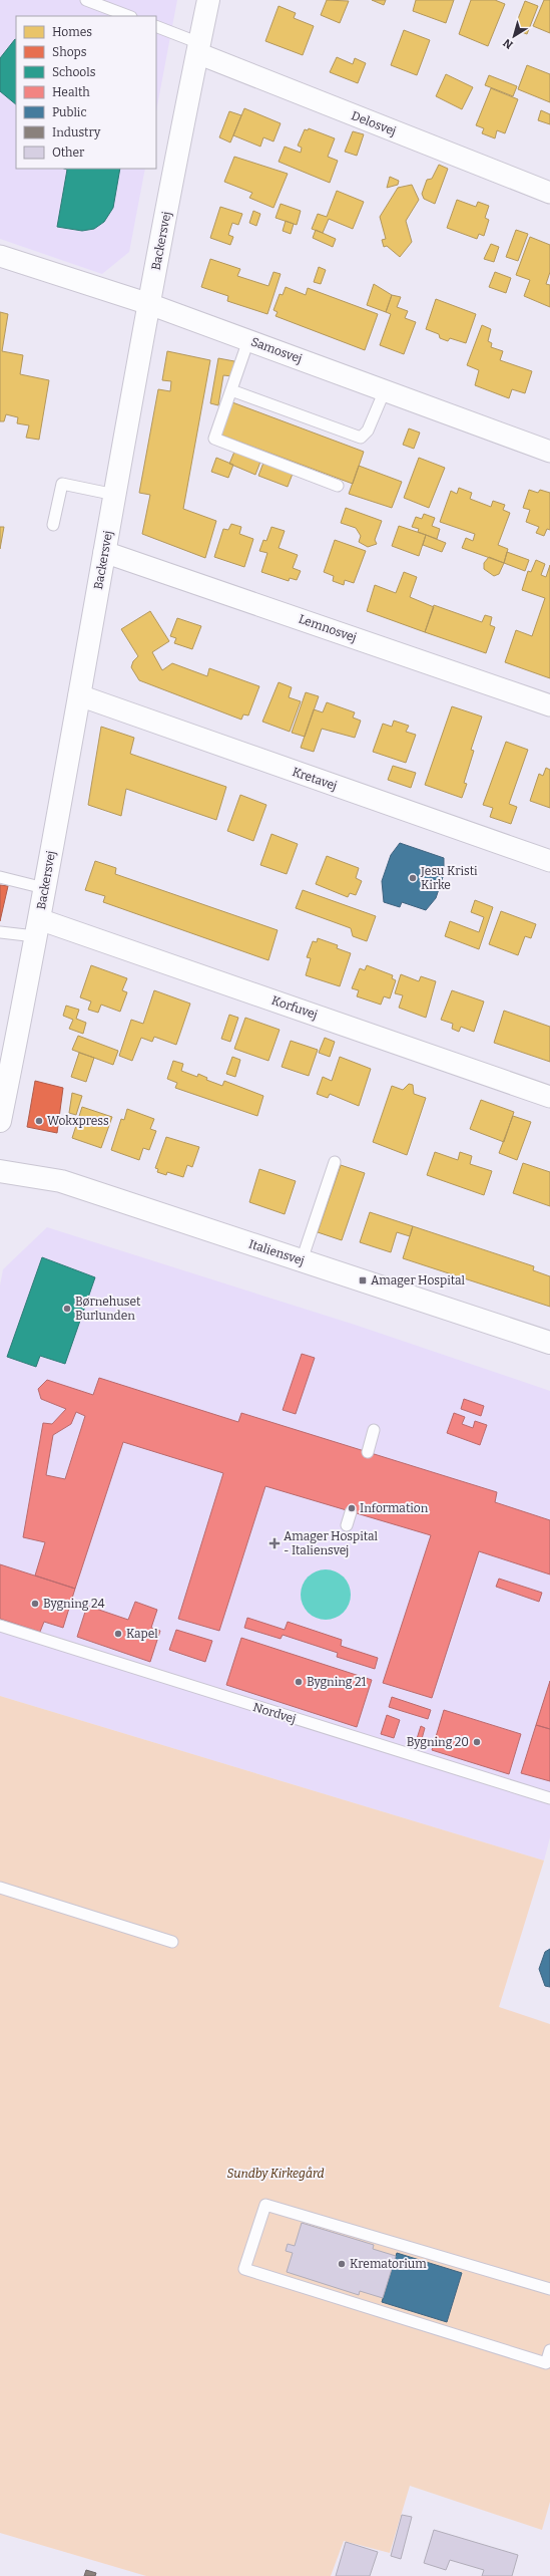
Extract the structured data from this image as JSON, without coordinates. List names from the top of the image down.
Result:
{
  "streets": {
    "street": [
      "Delosvej",
      "Backersvej",
      "Samosvej",
      "Lemnosvej",
      "Kretavej",
      "Korfuvej",
      "Italiensvej"
    ],
    "lane": ["Nordvej"]
  },
  "crossings": [
    ["Delosvej", "Backersvej"],
    ["Backersvej", "Samosvej"],
    ["Backersvej", "Lemnosvej"],
    ["Backersvej", "Kretavej"],
    ["Backersvej", "Korfuvej"]
  ],
  "parks": ["Sundby Kirkegård"],
  "places": {
    "other": [
      "Jesu Kristi Kirke",
      "Wokxpress",
      "Børnehuset Burlunden",
      "Information",
      "Bygning 24",
      "Kapel",
      "Bygning 21",
      "Bygning 20",
      "Krematorium"
    ],
    "transit": ["Amager Hospital"],
    "health": ["Amager Hospital - Italiensvej"]
  },
  "legend": [
    "Homes",
    "Shops",
    "Schools",
    "Health",
    "Public",
    "Industry",
    "Other"
  ],
  "north": "bottom left"
}
